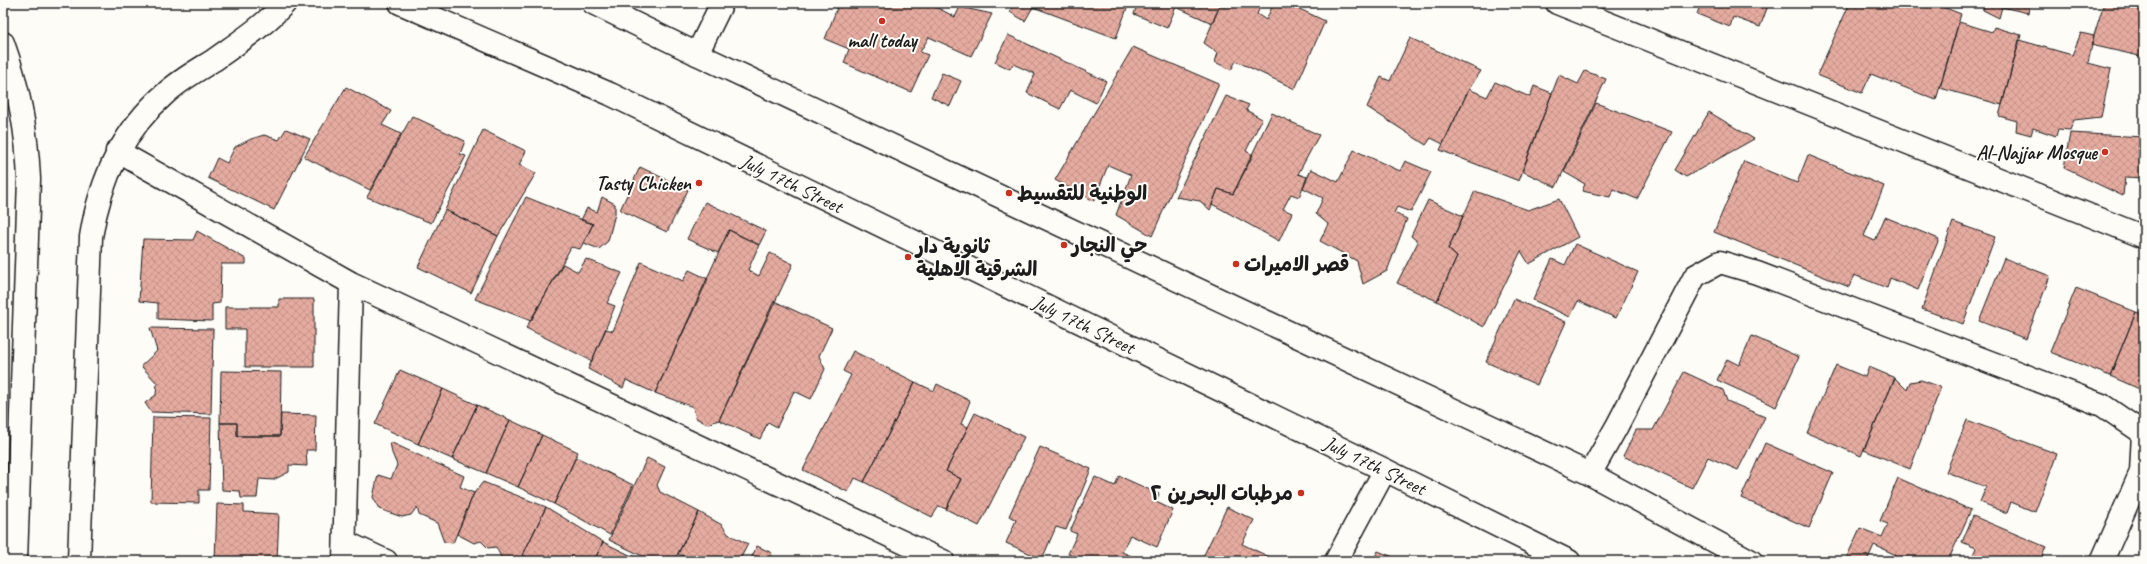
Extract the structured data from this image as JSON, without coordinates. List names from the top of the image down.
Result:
{
  "streets": {
    "street": ["July 17th Street"]
  },
  "places": [
    "mall today",
    "Al-Najjar Mosque",
    "Tasty Chicken",
    "الوطنية للتقسيط",
    "حي النجار",
    "ثانوية دار الشرقية الاهلية",
    "قصر الاميرات",
    "مرطبات البحرين ٢"
  ]
}
